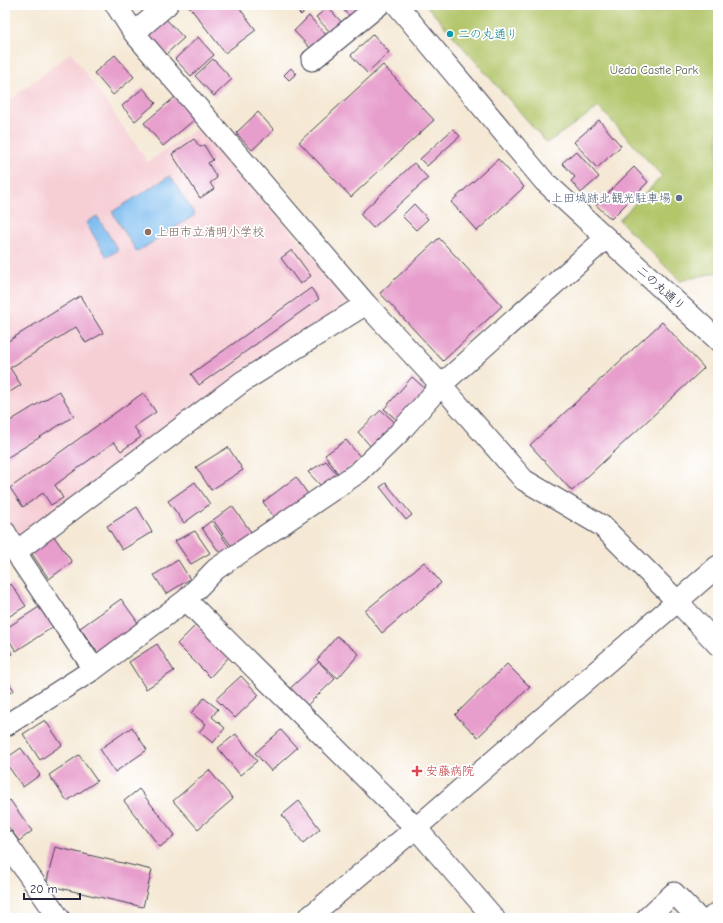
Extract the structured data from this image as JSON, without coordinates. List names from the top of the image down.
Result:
{
  "streets": {
    "street": ["二の丸通り"]
  },
  "parks": ["Ueda Castle Park"],
  "places": {
    "other": ["二の丸通り", "上田城跡北観光駐車場", "上田市立清明小学校"],
    "health": ["安藤病院"]
  },
  "scale_bar": "20 m"
}
